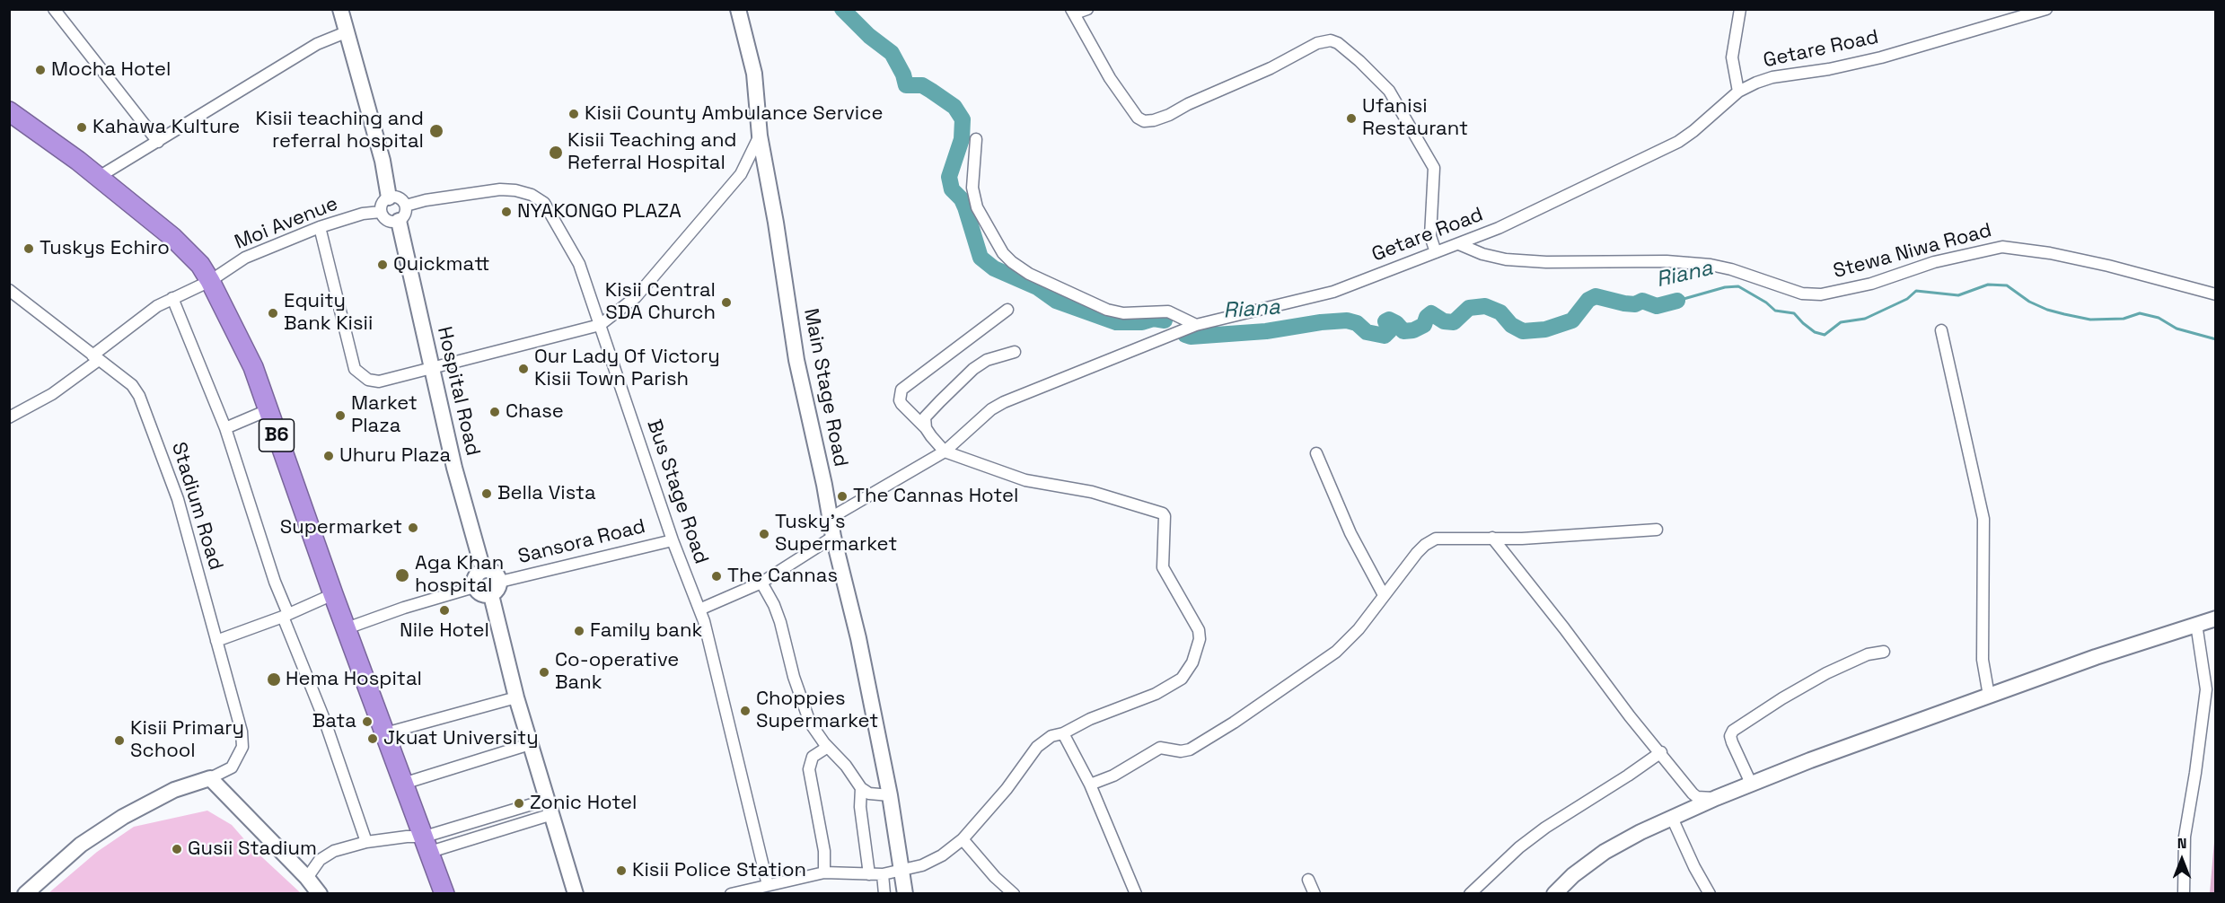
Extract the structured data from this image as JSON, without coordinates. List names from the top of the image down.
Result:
{
  "streets": {
    "highway": ["B6"],
    "street": [
      "Getare Road",
      "Moi Avenue",
      "Stewa Niwa Road",
      "Main Stage Road",
      "Hospital Road",
      "Bus Stage Road",
      "Stadium Road",
      "Sansora Road"
    ]
  },
  "crossings": [
    ["Getare Road", "Stewa Niwa Road"],
    ["Getare Road", "Main Stage Road"],
    ["Moi Avenue", "Hospital Road"],
    ["Moi Avenue", "B6"],
    ["Moi Avenue", "Bus Stage Road"],
    ["Moi Avenue", "Stadium Road"],
    ["Hospital Road", "Bus Stage Road"],
    ["Hospital Road", "Sansora Road"],
    ["Bus Stage Road", "Sansora Road"]
  ],
  "water": ["Riana"],
  "places": [
    "Mocha Hotel",
    "Kisii County Ambulance Service",
    "Ufanisi Restaurant",
    "Kahawa Kulture",
    "Kisii teaching and referral hospital",
    "Kisii Teaching and Referral Hospital",
    "NYAKONGO PLAZA",
    "Tuskys Echiro",
    "Quickmatt",
    "Kisii Central SDA Church",
    "Equity Bank Kisii",
    "Our Lady Of Victory Kisii Town Parish",
    "Chase",
    "Market Plaza",
    "Uhuru Plaza",
    "Bella Vista",
    "The Cannas Hotel",
    "Supermarket",
    "Tusky's Supermarket",
    "Aga Khan hospital",
    "The Cannas",
    "Nile Hotel",
    "Family bank",
    "Co-operative Bank",
    "Hema Hospital",
    "Choppies Supermarket",
    "Bata",
    "Jkuat University",
    "Kisii Primary School",
    "Zonic Hotel",
    "Gusii Stadium",
    "Kisii Police Station"
  ],
  "north": "top"
}
